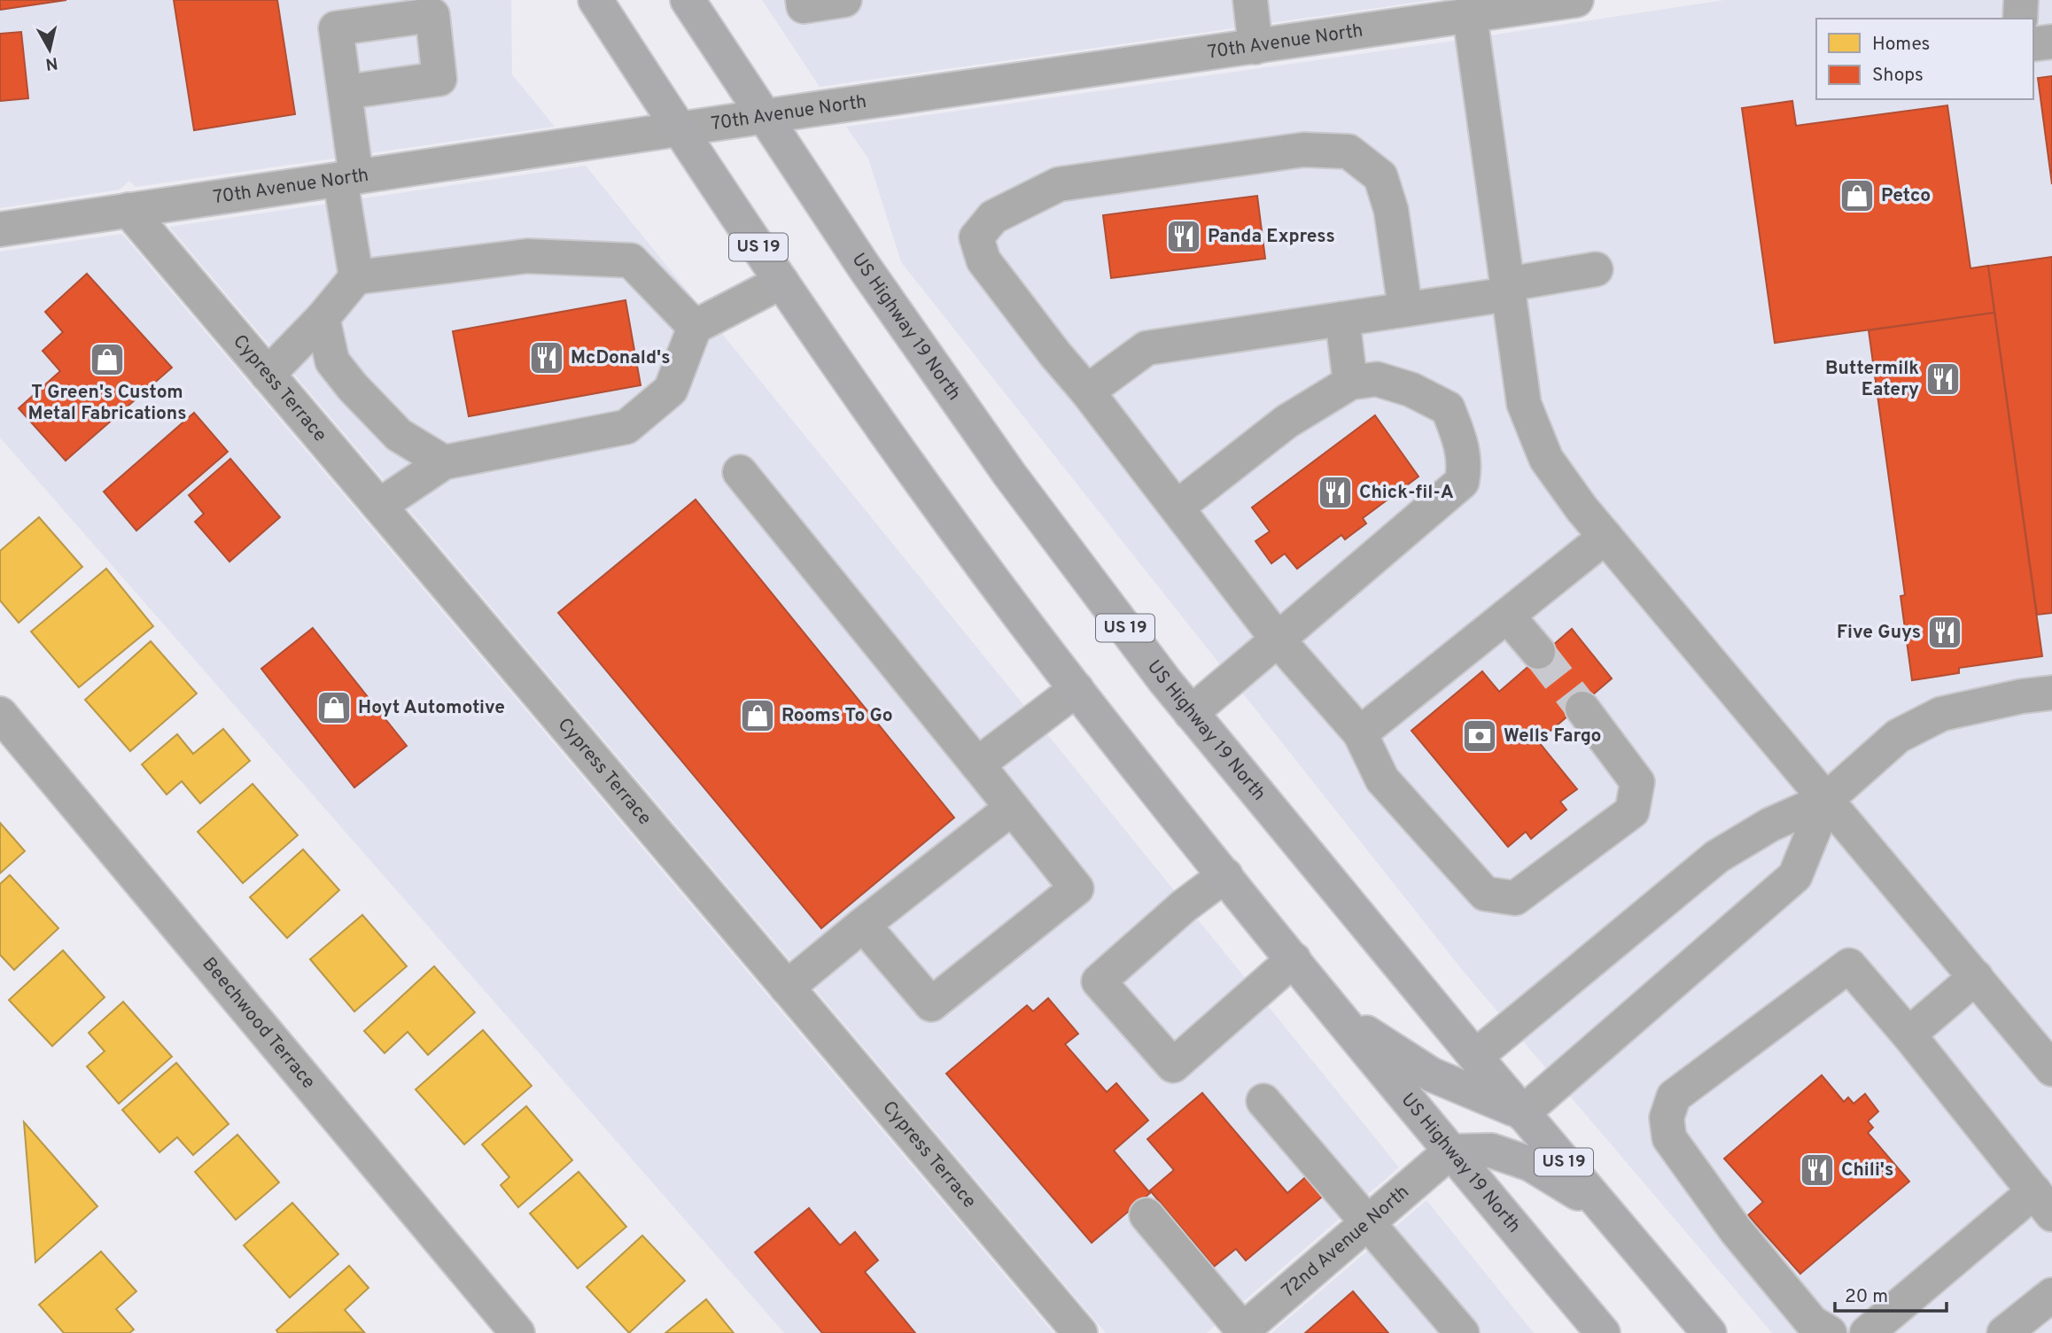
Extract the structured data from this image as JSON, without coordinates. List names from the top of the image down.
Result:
{
  "streets": {
    "highway": ["US 19", "US Highway 19 North"],
    "street": [
      "70th Avenue North",
      "Cypress Terrace",
      "Beechwood Terrace",
      "72nd Avenue North"
    ]
  },
  "crossings": [
    ["70th Avenue North", "US Highway 19 North"],
    ["70th Avenue North", "Cypress Terrace"],
    ["US Highway 19 North", "72nd Avenue North"]
  ],
  "places": {
    "shop": [
      "Petco",
      "T Green's Custom Metal Fabrications",
      "Hoyt Automotive",
      "Rooms To Go"
    ],
    "restaurant": [
      "Panda Express",
      "McDonald's",
      "Buttermilk Eatery",
      "Chick-fil-A",
      "Five Guys",
      "Chili's"
    ],
    "bank": ["Wells Fargo"]
  },
  "legend": ["Homes", "Shops"],
  "scale_bar": "20 m",
  "north": "bottom"
}
